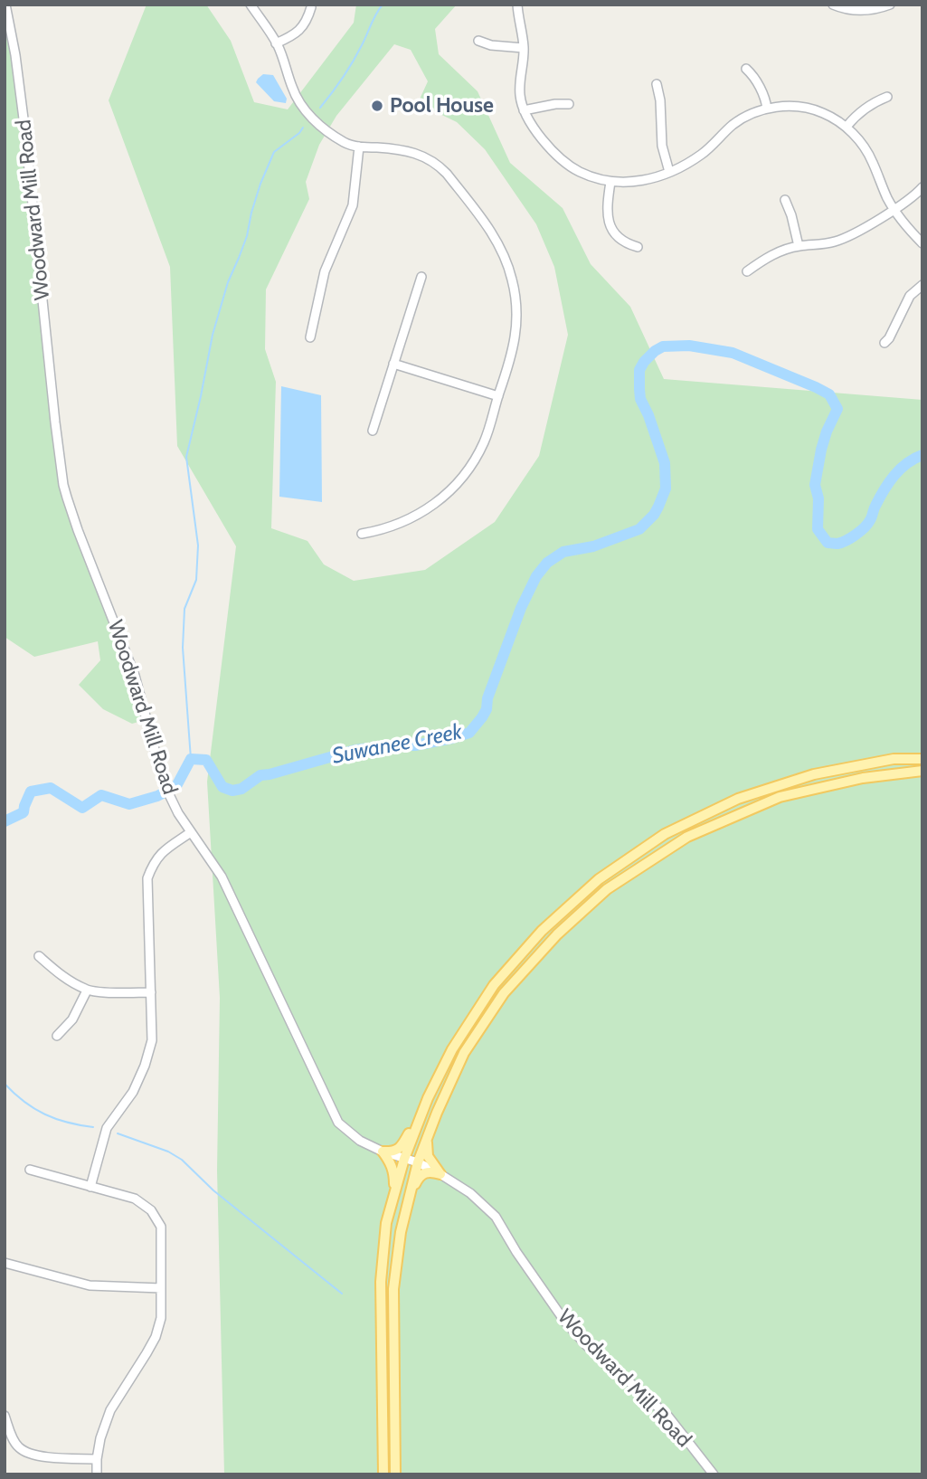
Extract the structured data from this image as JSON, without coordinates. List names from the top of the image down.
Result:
{
  "streets": {
    "street": ["Woodward Mill Road"]
  },
  "water": ["Suwanee Creek"],
  "places": ["Pool House"]
}
